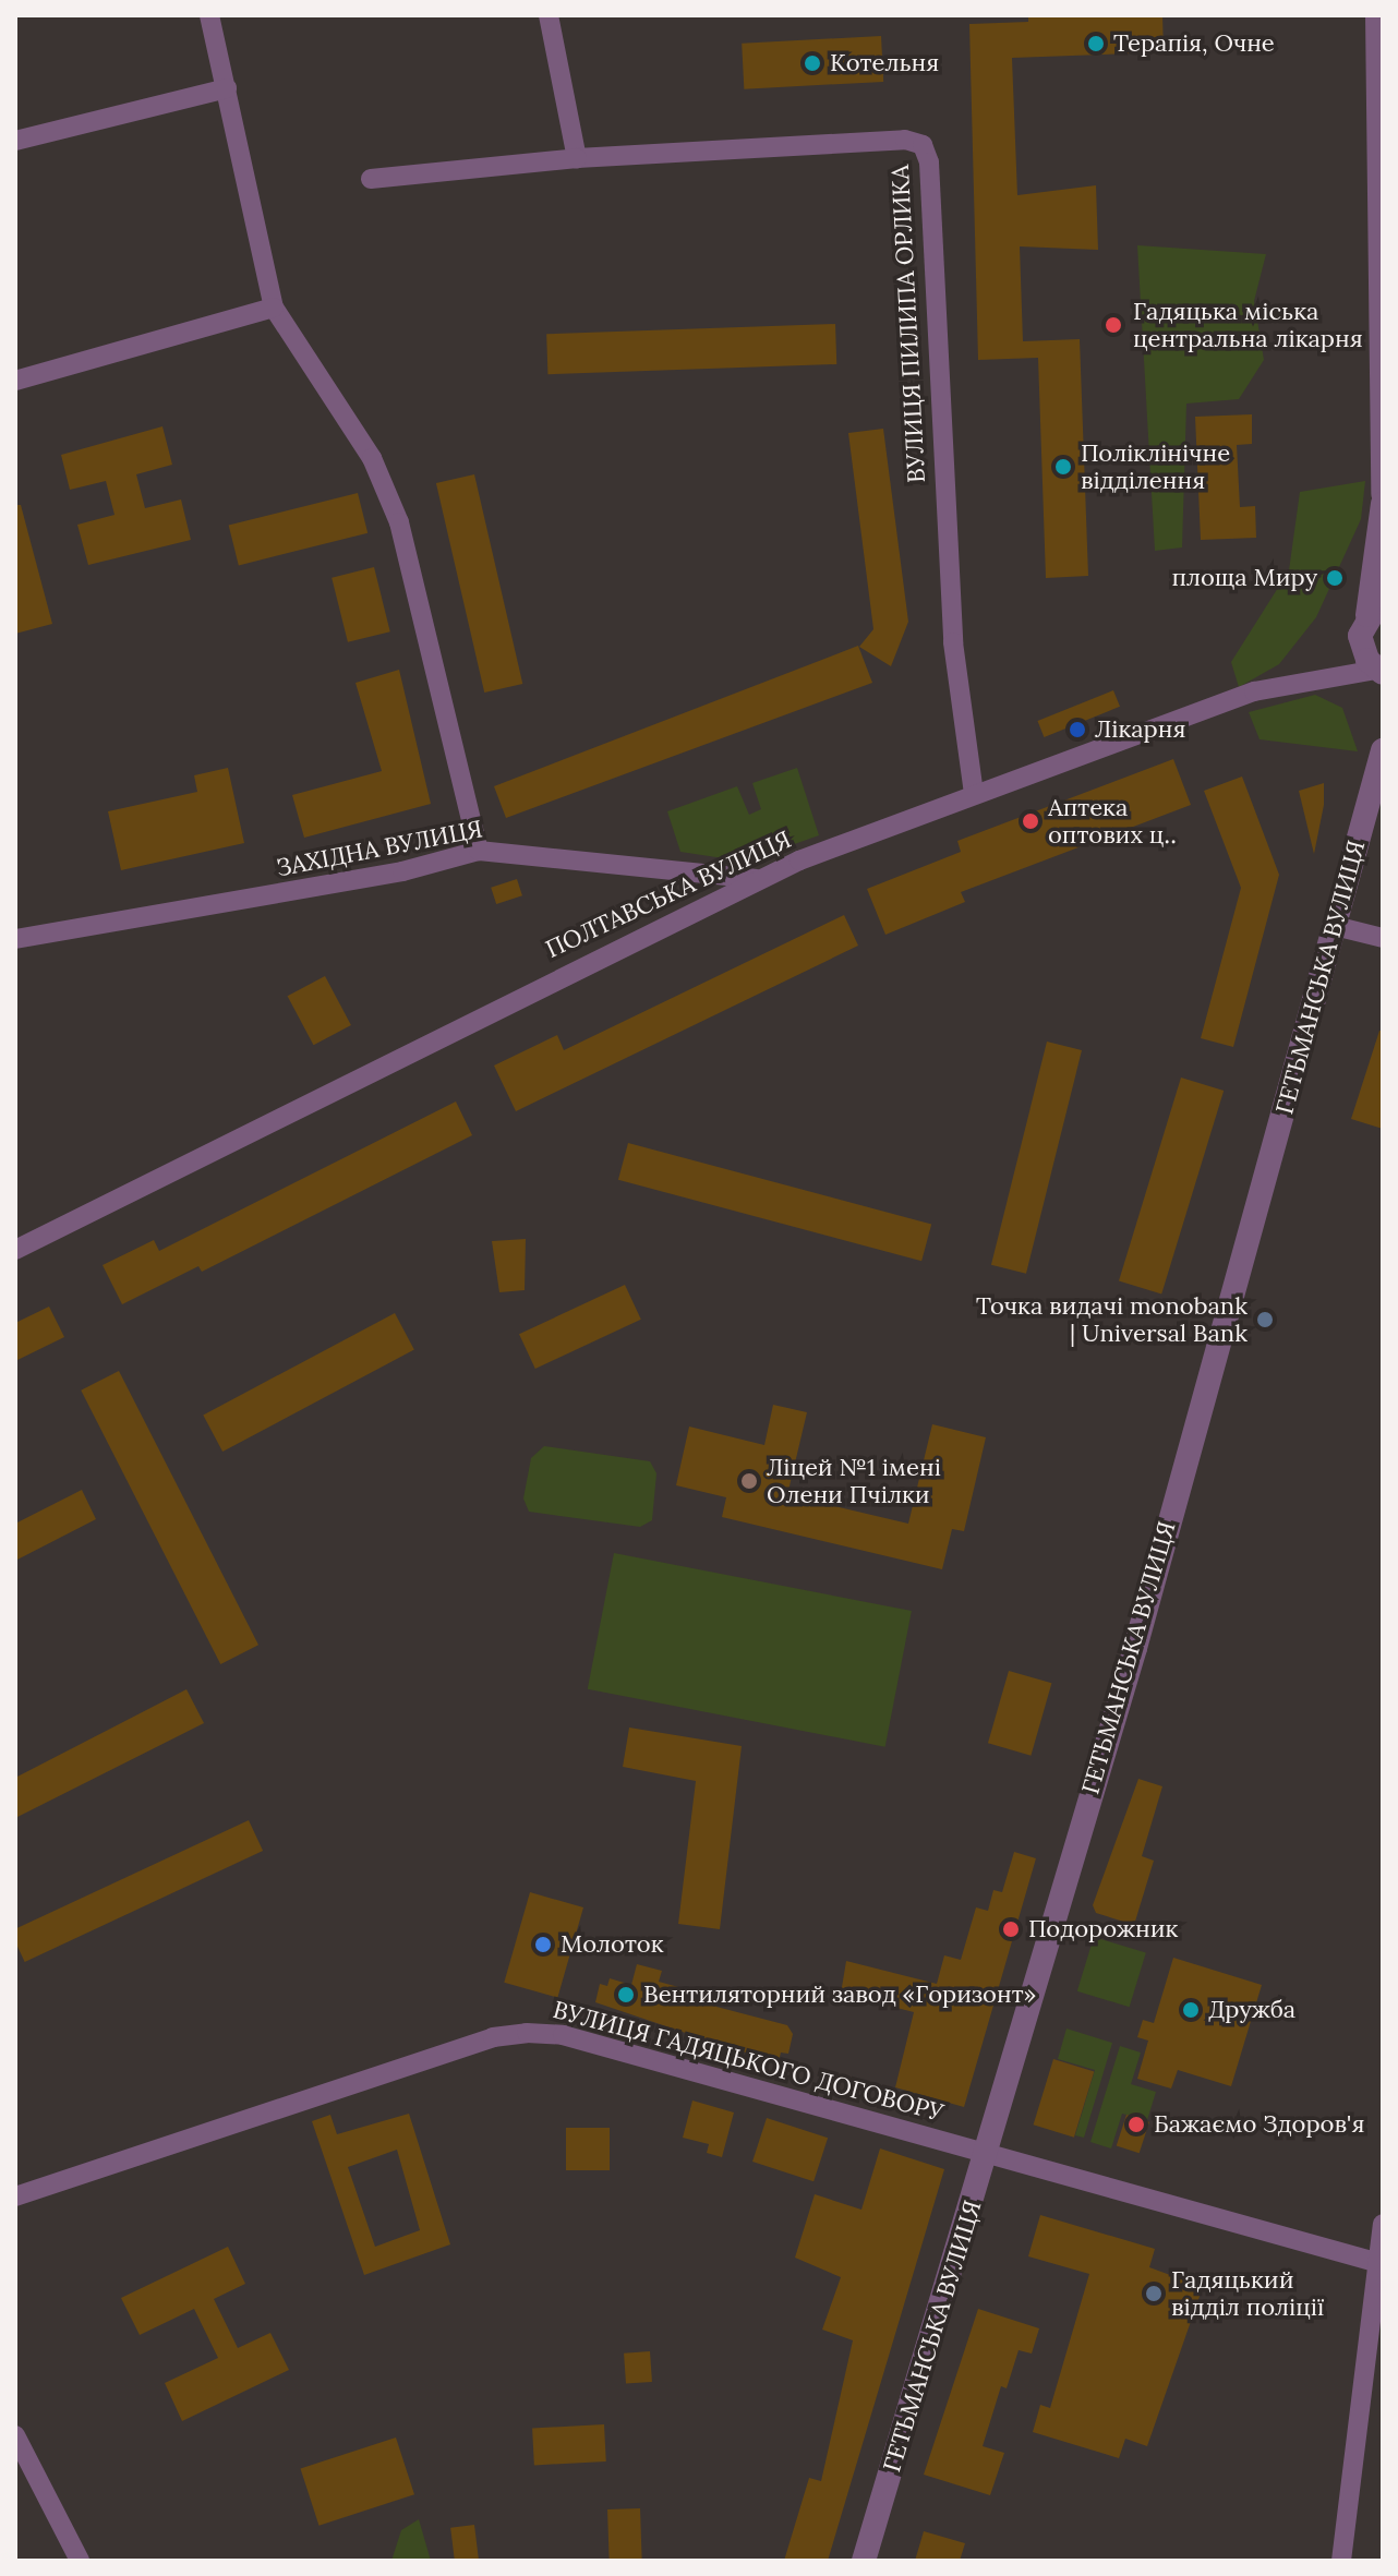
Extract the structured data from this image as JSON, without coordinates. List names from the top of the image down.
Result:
{
  "streets": {
    "street": [
      "ВУЛИЦЯ ПИЛИПА ОРЛИКА",
      "ЗАХІДНА ВУЛИЦЯ",
      "ПОЛТАВСЬКА ВУЛИЦЯ",
      "ГЕТЬМАНСЬКА ВУЛИЦЯ",
      "ВУЛИЦЯ ГАДЯЦЬКОГО ДОГОВОРУ"
    ]
  },
  "crossings": [
    ["ВУЛИЦЯ ПИЛИПА ОРЛИКА", "ПОЛТАВСЬКА ВУЛИЦЯ"],
    ["ЗАХІДНА ВУЛИЦЯ", "ПОЛТАВСЬКА ВУЛИЦЯ"],
    ["ГЕТЬМАНСЬКА ВУЛИЦЯ", "ВУЛИЦЯ ГАДЯЦЬКОГО ДОГОВОРУ"]
  ],
  "places": [
    "Терапія, Очне",
    "Котельня",
    "Гадяцька міська центральна лікарня",
    "Поліклінічне відділення",
    "площа Миру",
    "Лікарня",
    "Аптека оптових ц‥",
    "Точка видачі monobank | Universal Bank",
    "Ліцей №1 імені Олени Пчілки",
    "Подорожник",
    "Молоток",
    "Вентиляторний завод «Горизонт»",
    "Дружба",
    "Бажаємо Здоров'я",
    "Гадяцький відділ поліції"
  ]
}
